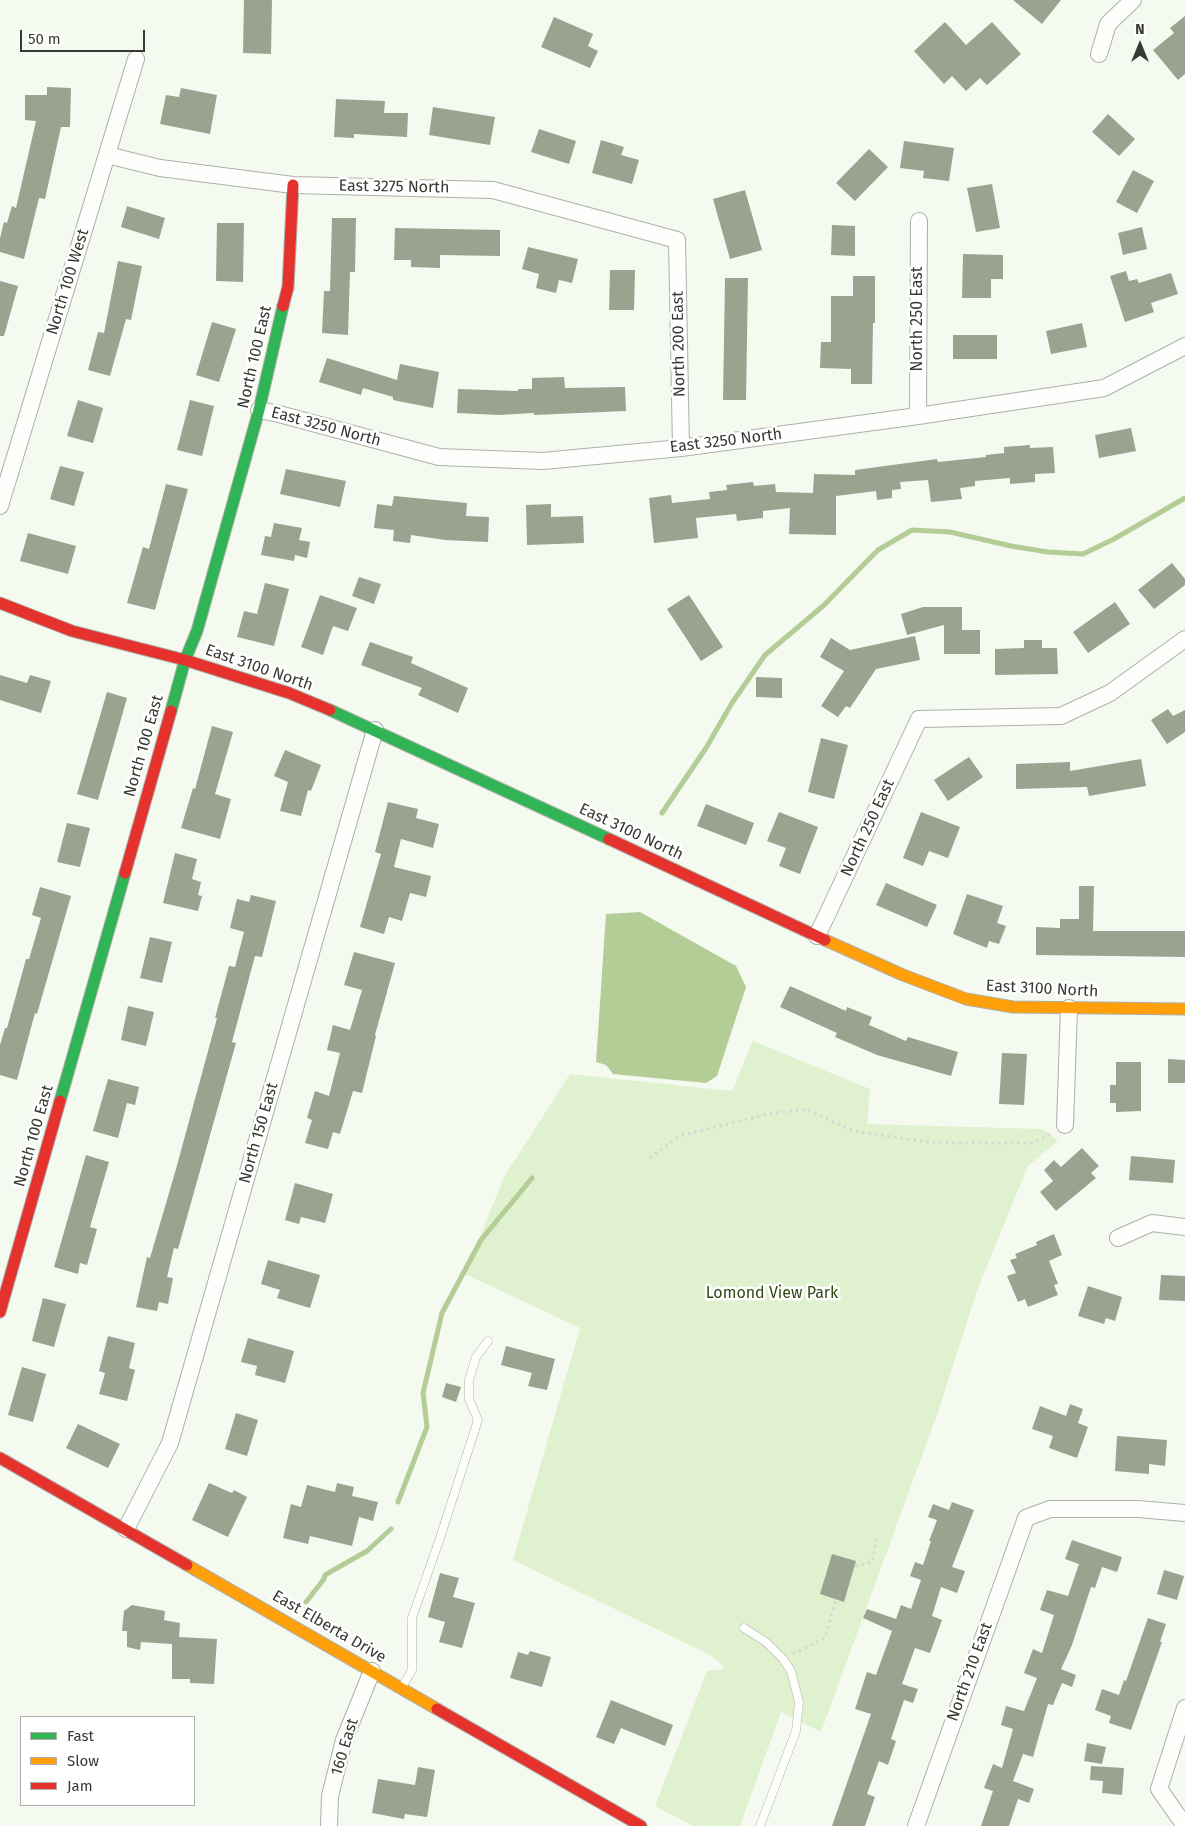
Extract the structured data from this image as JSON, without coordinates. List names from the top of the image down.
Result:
{
  "streets": {
    "street": [
      "East 3275 North",
      "North 100 West",
      "North 250 East",
      "North 200 East",
      "North 100 East",
      "East 3250 North",
      "East 3100 North",
      "North 150 East",
      "East Elberta Drive",
      "North 210 East",
      "160 East"
    ]
  },
  "crossings": [
    ["East 3275 North", "North 100 West"],
    ["East 3275 North", "North 200 East"],
    ["East 3275 North", "North 100 East"],
    ["North 250 East", "East 3250 North"],
    ["North 250 East", "East 3100 North"],
    ["North 200 East", "East 3250 North"],
    ["North 100 East", "East 3250 North"],
    ["North 100 East", "East 3100 North"],
    ["East 3100 North", "North 150 East"],
    ["North 150 East", "East Elberta Drive"],
    ["East Elberta Drive", "160 East"]
  ],
  "parks": ["Lomond View Park"],
  "legend": ["Fast", "Slow", "Jam"],
  "scale_bar": "50 m",
  "north": "top"
}
